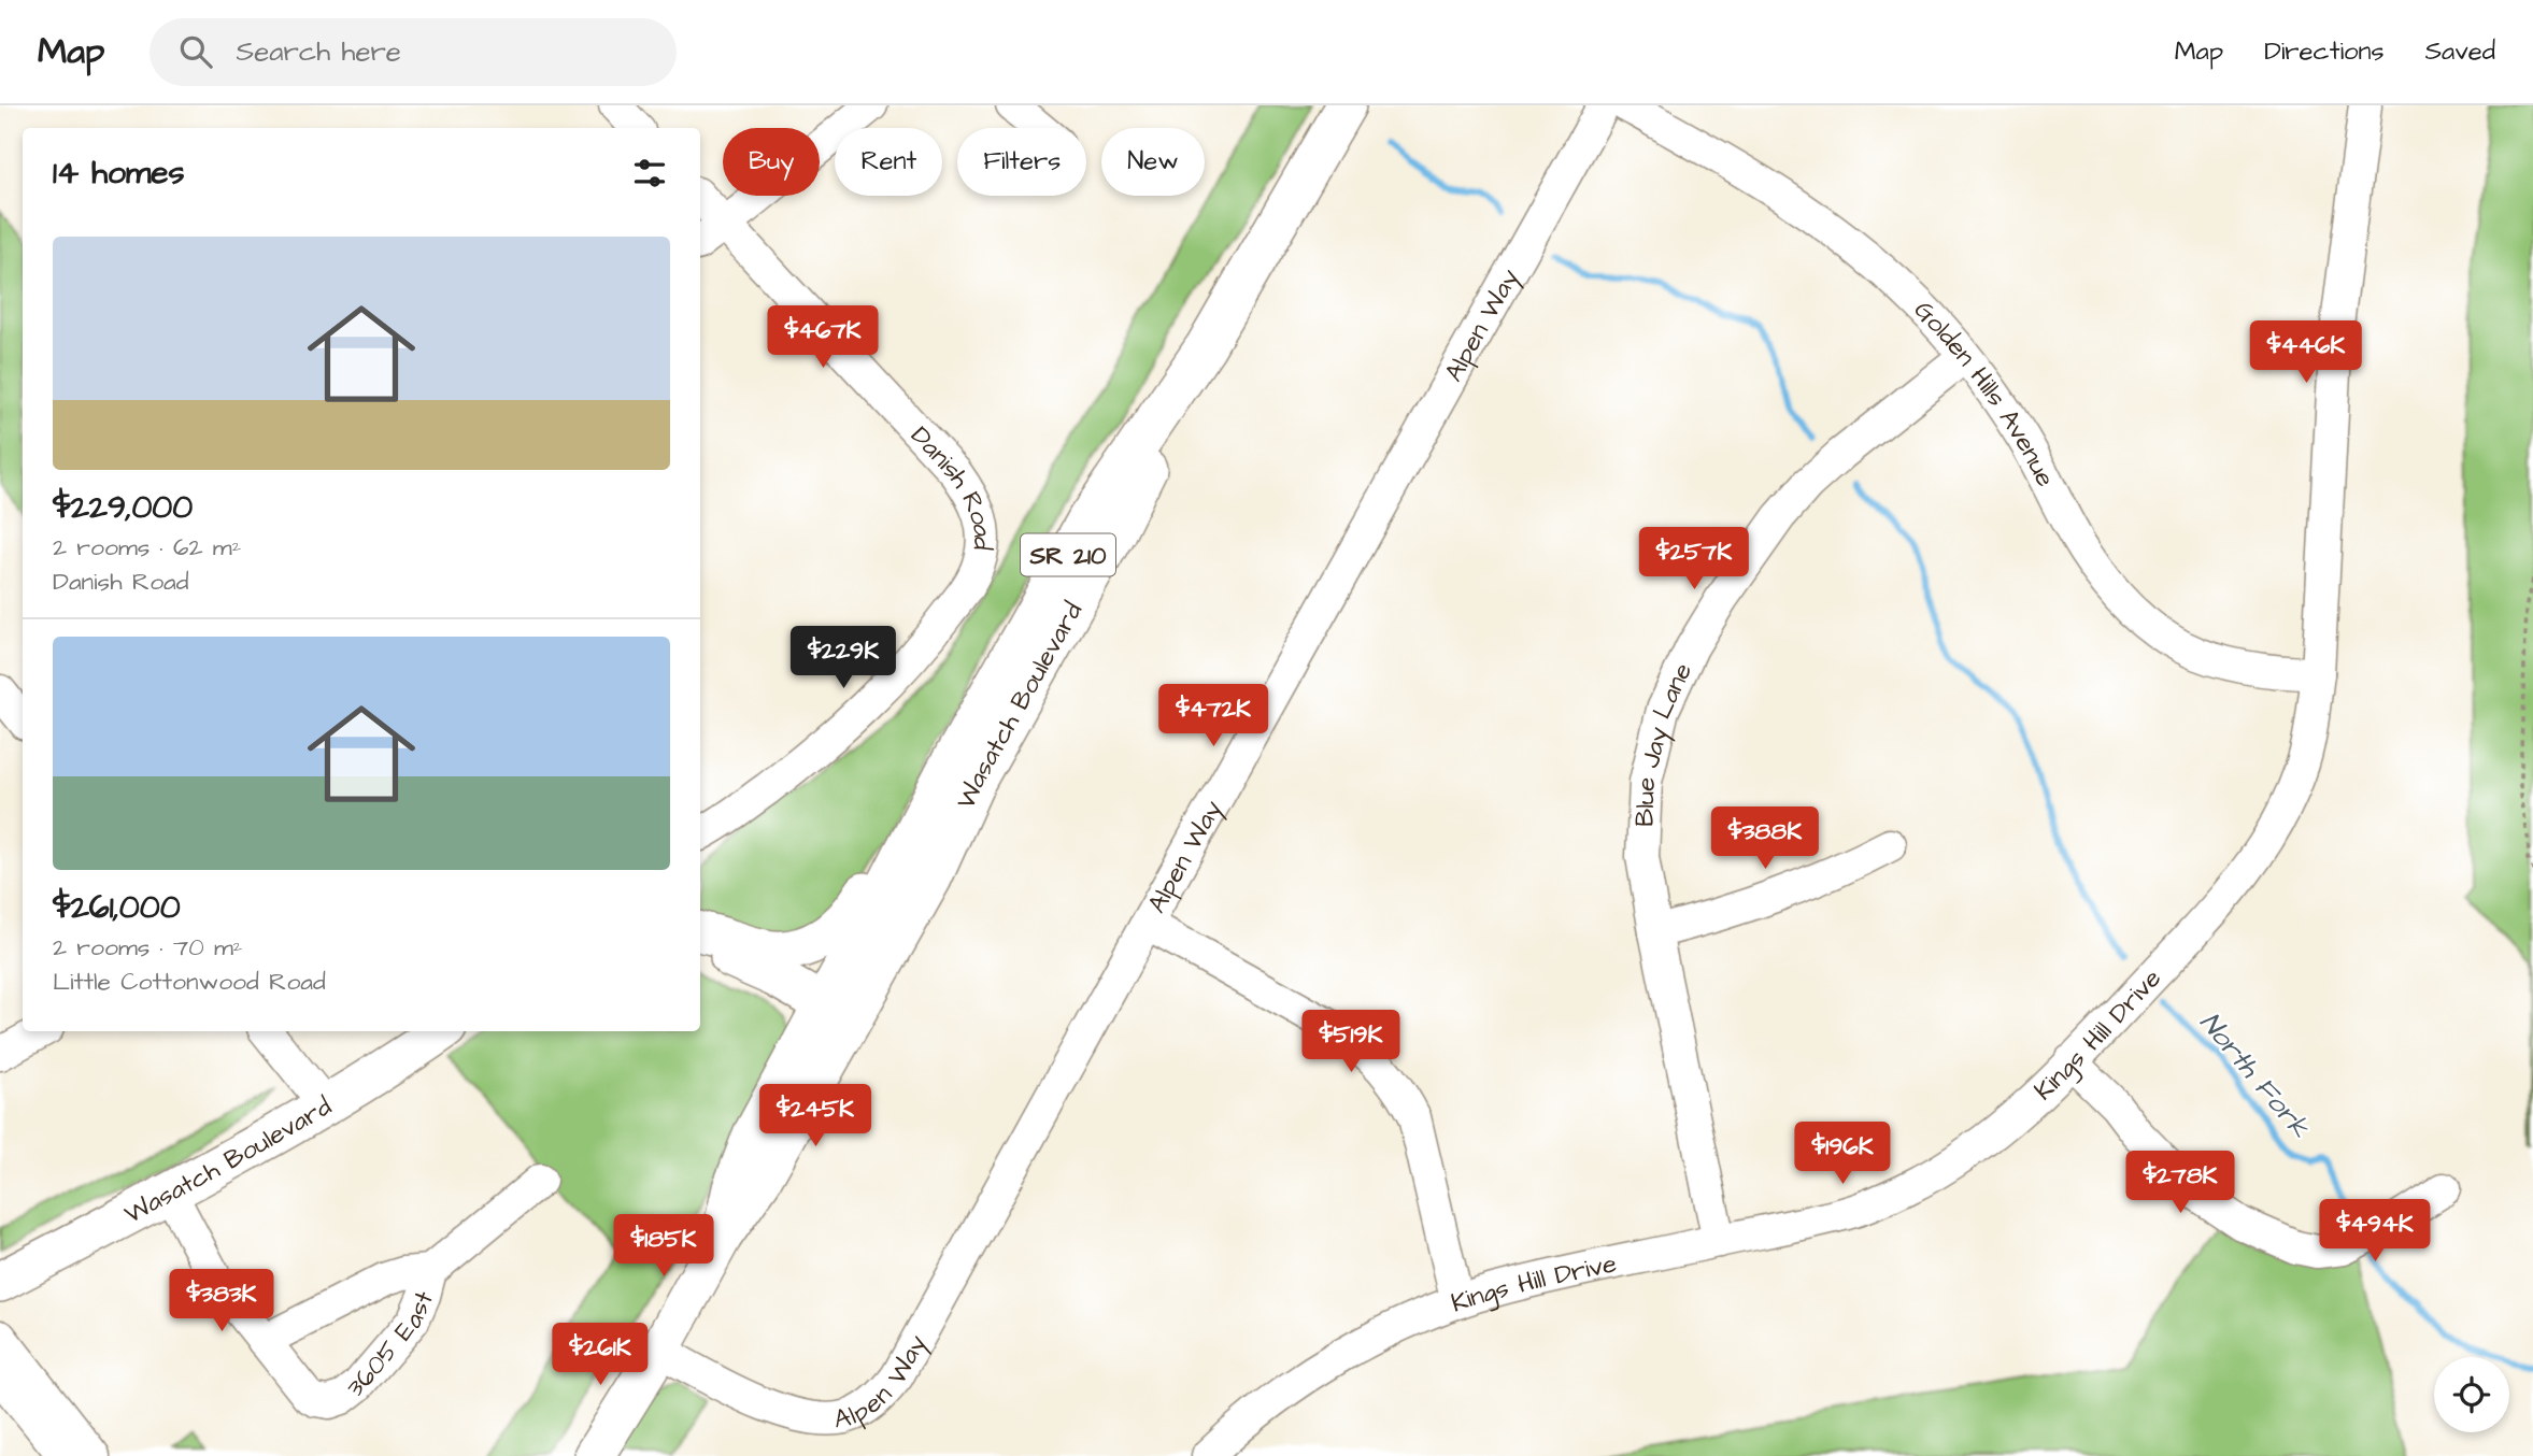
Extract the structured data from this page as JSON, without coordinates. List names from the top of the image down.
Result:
{
  "streets": {
    "main road": ["SR 210", "Wasatch Boulevard"],
    "street": [
      "Alpen Way",
      "Golden Hills Avenue",
      "Danish Road",
      "Blue Jay Lane",
      "Kings Hill Drive",
      "3605 East"
    ]
  },
  "crossings": [
    ["Alpen Way", "SR 210"],
    ["Golden Hills Avenue", "Blue Jay Lane"],
    ["Golden Hills Avenue", "Kings Hill Drive"],
    ["SR 210", "Wasatch Boulevard"],
    ["Blue Jay Lane", "Kings Hill Drive"]
  ],
  "water": ["North Fork"],
  "page": {
    "header": "Map",
    "search": "Search here",
    "nav": ["Map", "Directions", "Saved"],
    "chip": [
      "Buy",
      "Rent",
      "Filters",
      "New"
    ],
    "heading": "14 homes",
    "list": [
      {
        "name": "$229,000",
        "note": "2 rooms · 62 m² · Danish Road"
      },
      {
        "name": "$261,000",
        "note": "2 rooms · 70 m² · Little Cottonwood Road"
      }
    ],
    "price": [
      "$467K",
      "$446K",
      "$257K",
      "$229K",
      "$472K",
      "$388K",
      "$519K",
      "$245K",
      "$196K",
      "$278K",
      "$494K",
      "$185K",
      "$383K",
      "$261K"
    ]
  }
}
